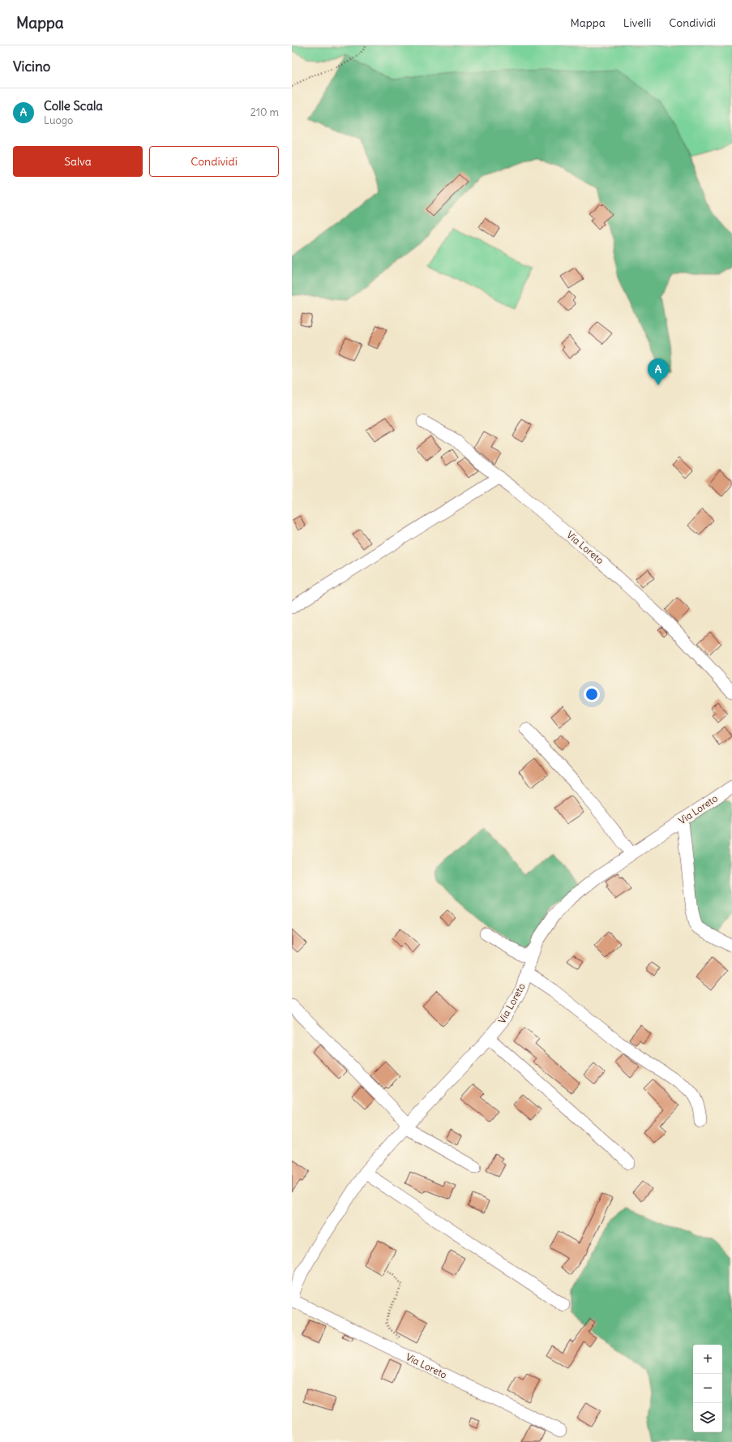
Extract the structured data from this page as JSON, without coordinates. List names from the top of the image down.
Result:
{
  "streets": {
    "street": ["Via Loreto"]
  },
  "page": {
    "header": "Mappa",
    "nav": ["Mappa", "Livelli", "Condividi"],
    "heading": "Vicino",
    "list": [
      {
        "mark": "A",
        "name": "Colle Scala",
        "note": "Luogo",
        "value": "210 m"
      }
    ],
    "buttons": ["Salva", "Condividi"],
    "pins": "A",
    "map_buttons": ["+", "−"]
  }
}
